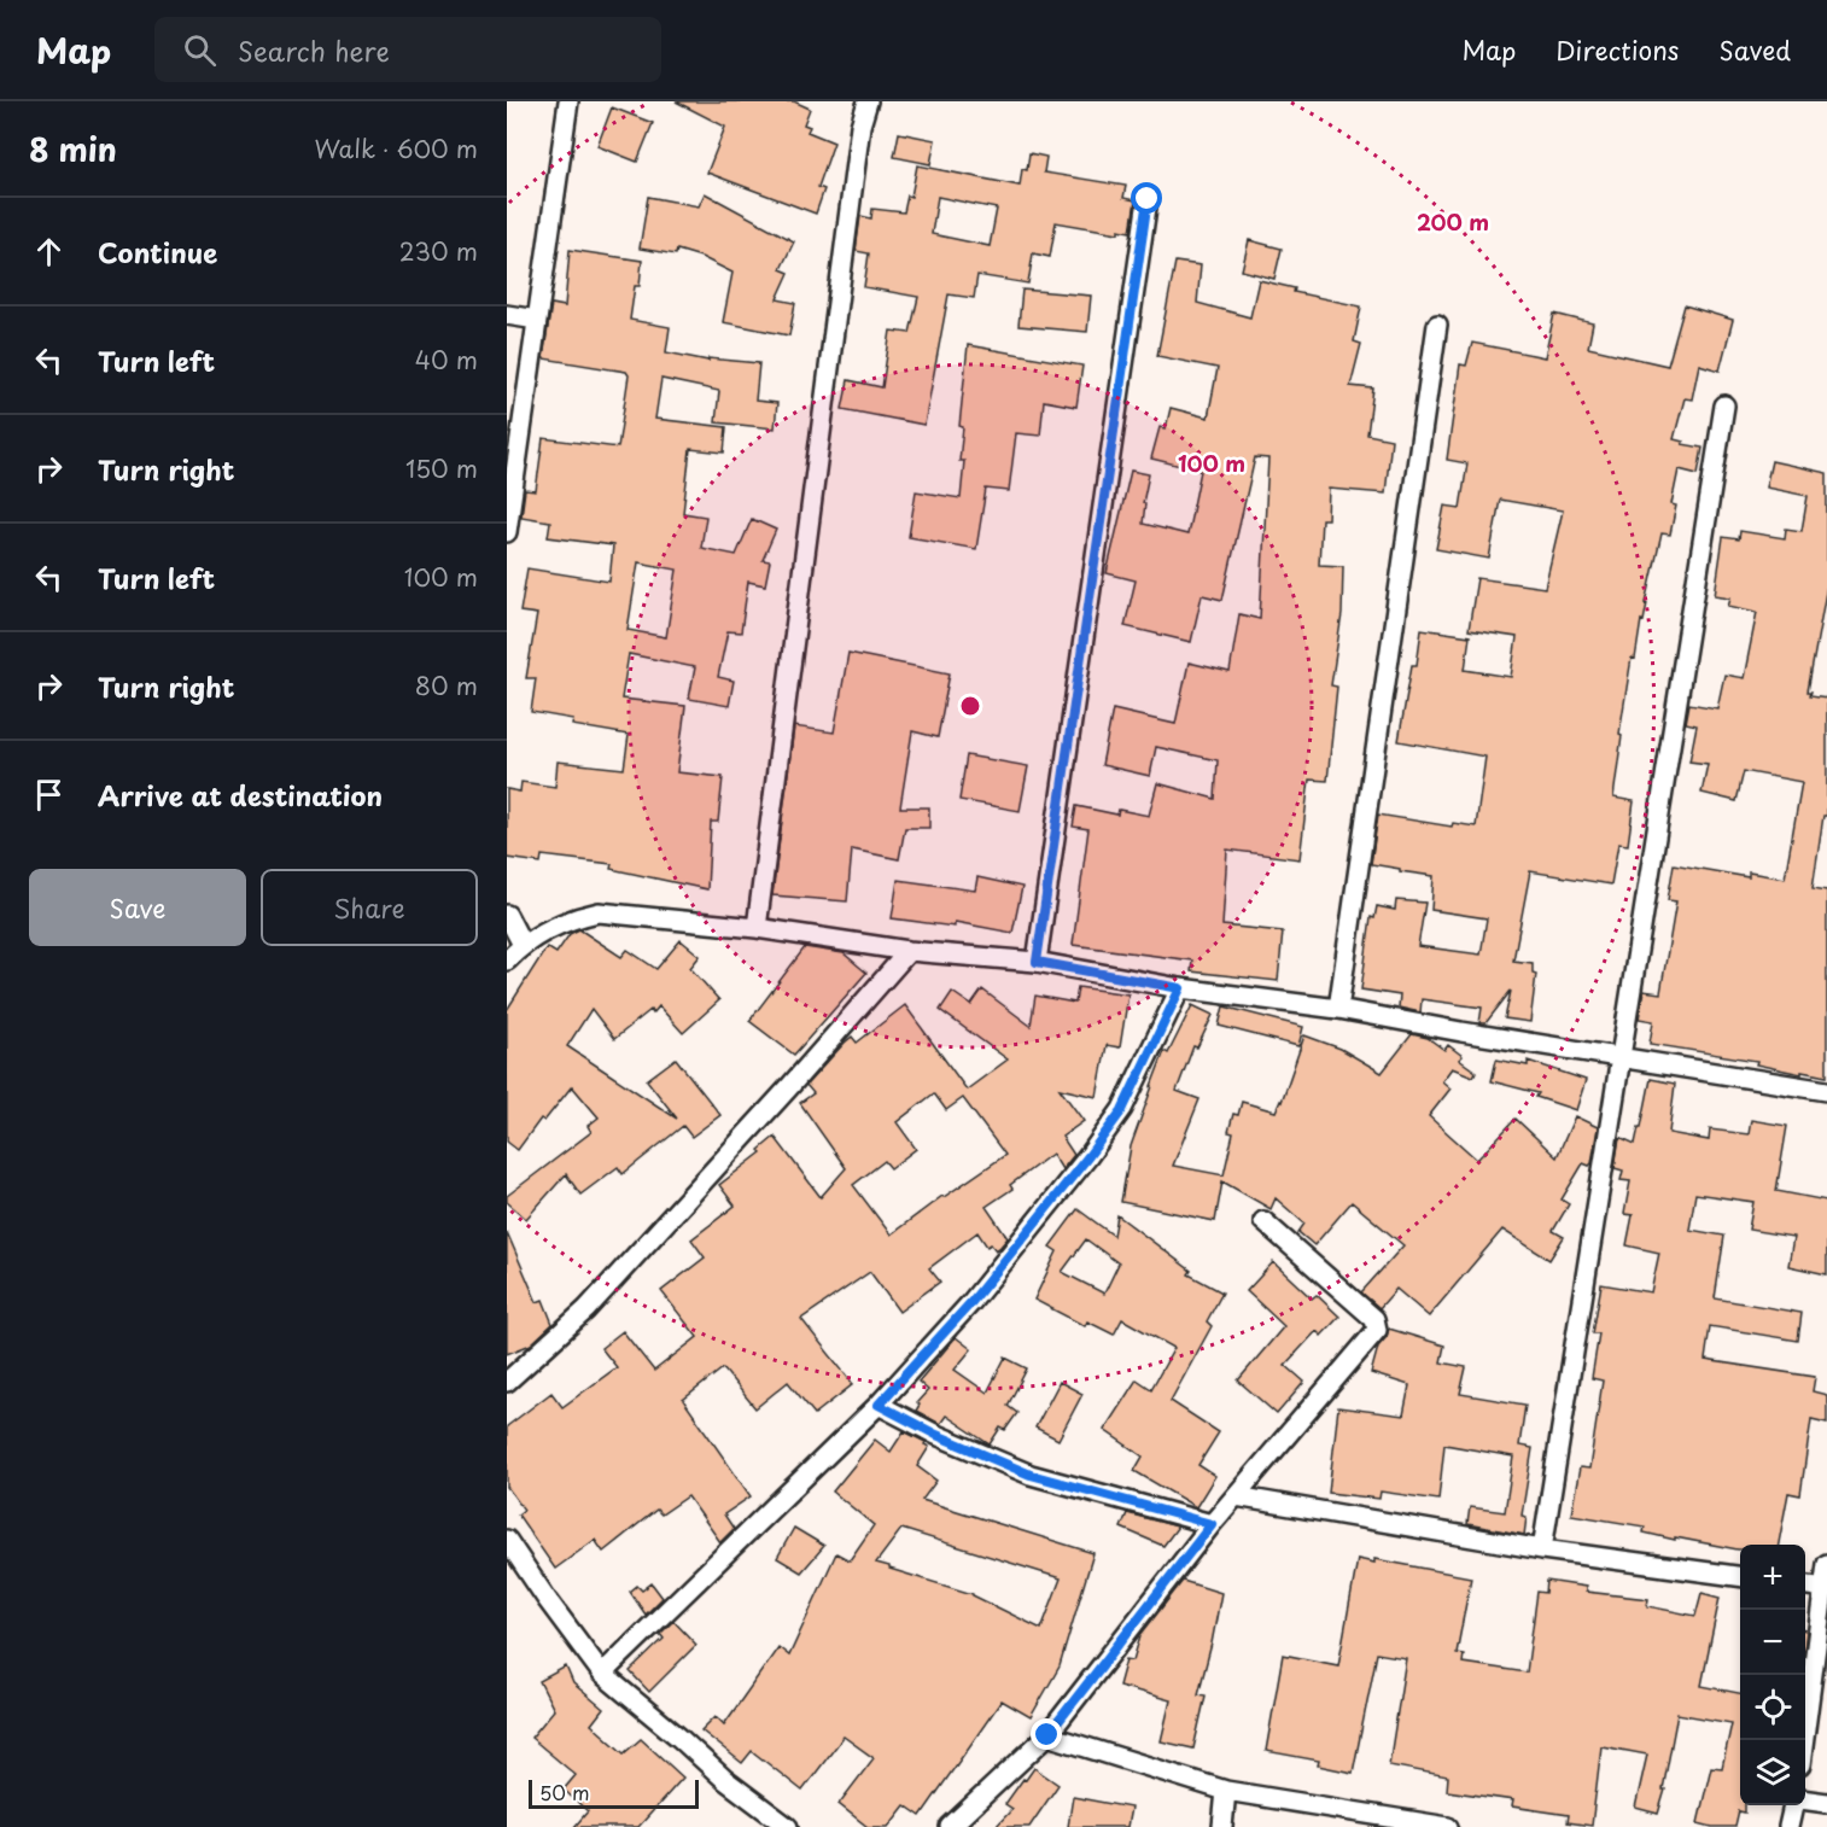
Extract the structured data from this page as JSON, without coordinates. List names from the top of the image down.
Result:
{
  "scale_bar": "50 m",
  "page": {
    "header": "Map",
    "search": "Search here",
    "nav": ["Map", "Directions", "Saved"],
    "heading": ["8 min", "Walk · 600 m"],
    "list": [
      ["Continue", "230 m"],
      ["Turn left", "40 m"],
      ["Turn right", "150 m"],
      ["Turn left", "100 m"],
      ["Turn right", "80 m"],
      "Arrive at destination"
    ],
    "buttons": ["Save", "Share"],
    "map_buttons": ["+", "−"],
    "scale": "50 m"
  },
  "rings": ["200 m", "100 m"]
}
